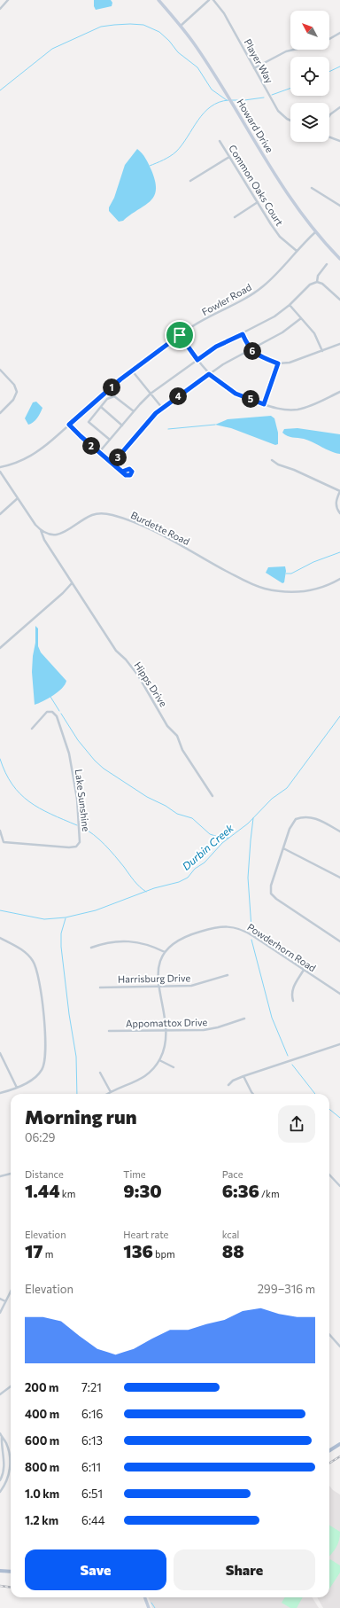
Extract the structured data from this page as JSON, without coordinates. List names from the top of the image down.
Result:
{
  "streets": {
    "street": [
      "Player Way",
      "Howard Drive",
      "Common Oaks Court",
      "Fowler Road",
      "Burdette Road",
      "Hipps Drive",
      "Lake Sunshine",
      "Powderhorn Road",
      "Harrisburg Drive",
      "Appomattox Drive"
    ]
  },
  "crossings": [
    ["Howard Drive", "Fowler Road"],
    ["Common Oaks Court", "Fowler Road"],
    ["Burdette Road", "Hipps Drive"],
    ["Powderhorn Road", "Harrisburg Drive"],
    ["Powderhorn Road", "Appomattox Drive"]
  ],
  "water": ["Durbin Creek"],
  "north": "top left",
  "page": {
    "pins": [
      "6",
      "1",
      "4",
      "5",
      "2",
      "3"
    ],
    "heading": ["Morning run", "06:29"],
    "stats": [
      ["Distance", "1.44 km"],
      ["Time", "9:30"],
      ["Pace", "6:36 /km"],
      ["Elevation", "17 m"],
      ["Heart rate", "136 bpm"],
      ["kcal", "88"]
    ],
    "chart": ["Elevation", "299–316 m"],
    "list": [
      {
        "name": "200 m",
        "note": "7:21"
      },
      {
        "name": "400 m",
        "note": "6:16"
      },
      {
        "name": "600 m",
        "note": "6:13"
      },
      {
        "name": "800 m",
        "note": "6:11"
      },
      {
        "name": "1.0 km",
        "note": "6:51"
      },
      {
        "name": "1.2 km",
        "note": "6:44"
      }
    ],
    "buttons": ["Save", "Share"]
  }
}
